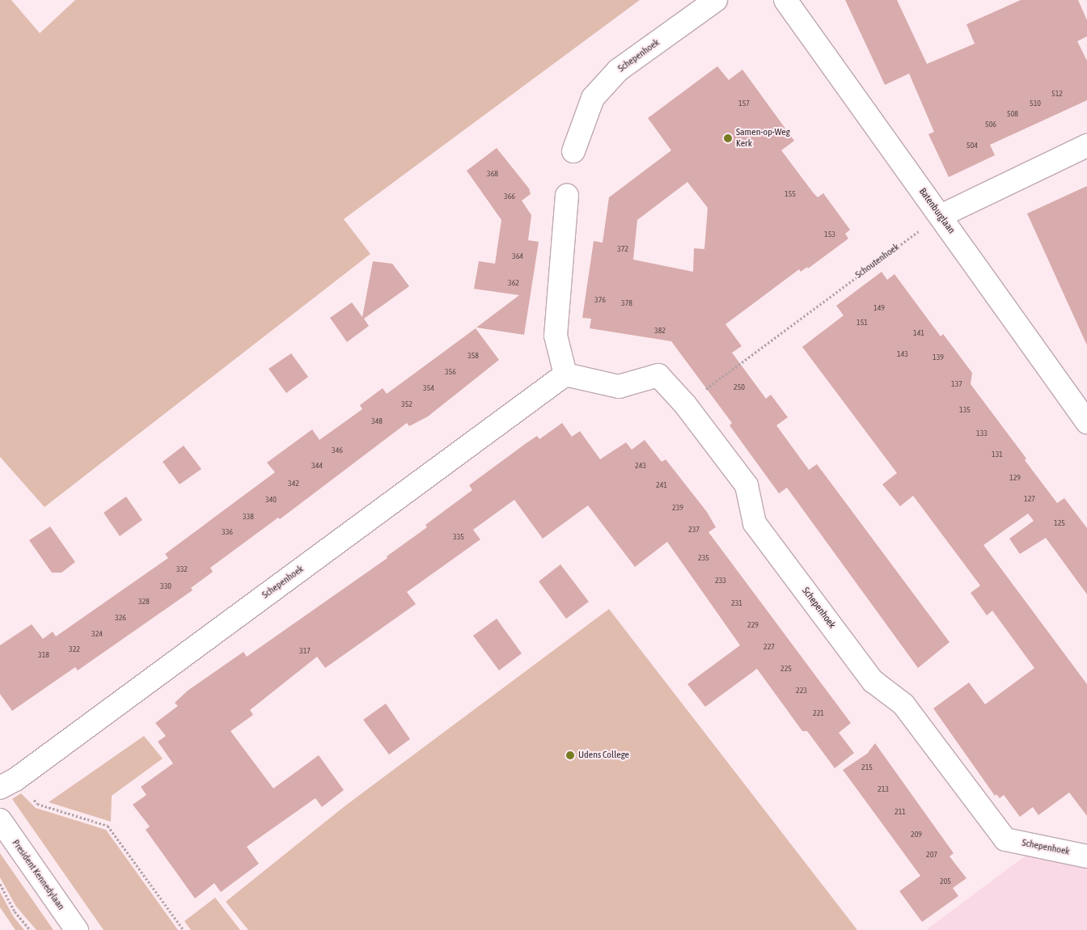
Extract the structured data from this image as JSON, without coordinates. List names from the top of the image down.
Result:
{
  "streets": {
    "street": ["Schepenhoek", "Batenburglaan", "President Kennedylaan"],
    "path": ["Schoutenhoek"]
  },
  "crossings": [
    ["Schepenhoek", "Schoutenhoek"],
    ["Batenburglaan", "Schoutenhoek"]
  ],
  "places": ["Samen-op-Weg Kerk", "Udens College"],
  "house_numbers": [
    "512",
    "157",
    "510",
    "508",
    "506",
    "504",
    "368",
    "155",
    "366",
    "153",
    "372",
    "364",
    "362",
    "376",
    "378",
    "149",
    "151",
    "382",
    "141",
    "143",
    "358",
    "139",
    "356",
    "137",
    "250",
    "354",
    "352",
    "135",
    "348",
    "133",
    "346",
    "131",
    "344",
    "243",
    "129",
    "342",
    "241",
    "127",
    "340",
    "239",
    "338",
    "125",
    "237",
    "336",
    "335",
    "235",
    "332",
    "233",
    "330",
    "328",
    "231",
    "326",
    "229",
    "324",
    "227",
    "322",
    "317",
    "318",
    "225",
    "223",
    "221",
    "215",
    "213",
    "211",
    "209",
    "207",
    "205"
  ]
}
